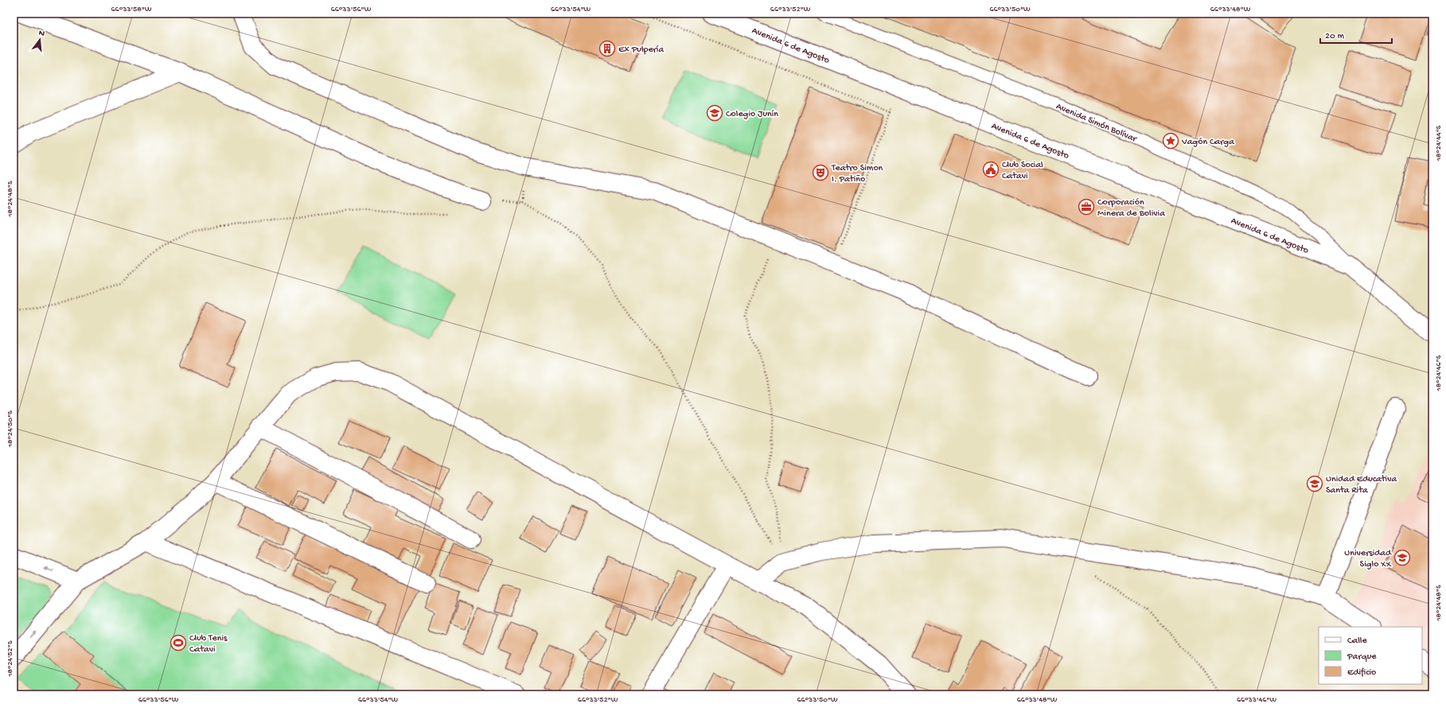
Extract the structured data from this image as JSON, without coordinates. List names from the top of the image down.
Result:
{
  "streets": {
    "street": ["Avenida 6 de Agosto"],
    "lane": ["Avenida Simón Bolívar"]
  },
  "crossings": [
    ["Avenida 6 de Agosto", "Avenida Simón Bolívar"]
  ],
  "places": {
    "building": ["Ex Pulpería"],
    "school or university": ["Colegio Junín", "Unidad Educativa Santa Rita", "Universidad Siglo XX"],
    "place": ["Vagón Carga"],
    "public building": ["Club Social Catavi"],
    "theatre": ["Teatro Simon I. Patiño"],
    "office": ["Corporación Minera de Bolivia"],
    "sports": ["Club Tenis Catavi"]
  },
  "legend": ["Calle", "Parque", "Edificio"],
  "scale_bar": "20 m",
  "north": "top",
  "coordinates": [
    "66°33'58\"W",
    "66°33'56\"W",
    "66°33'54\"W",
    "66°33'52\"W",
    "66°33'50\"W",
    "66°33'48\"W",
    "18°24'44\"S",
    "18°24'48\"S",
    "18°24'46\"S",
    "18°24'50\"S",
    "18°24'52\"S",
    "66°33'46\"W"
  ]
}
